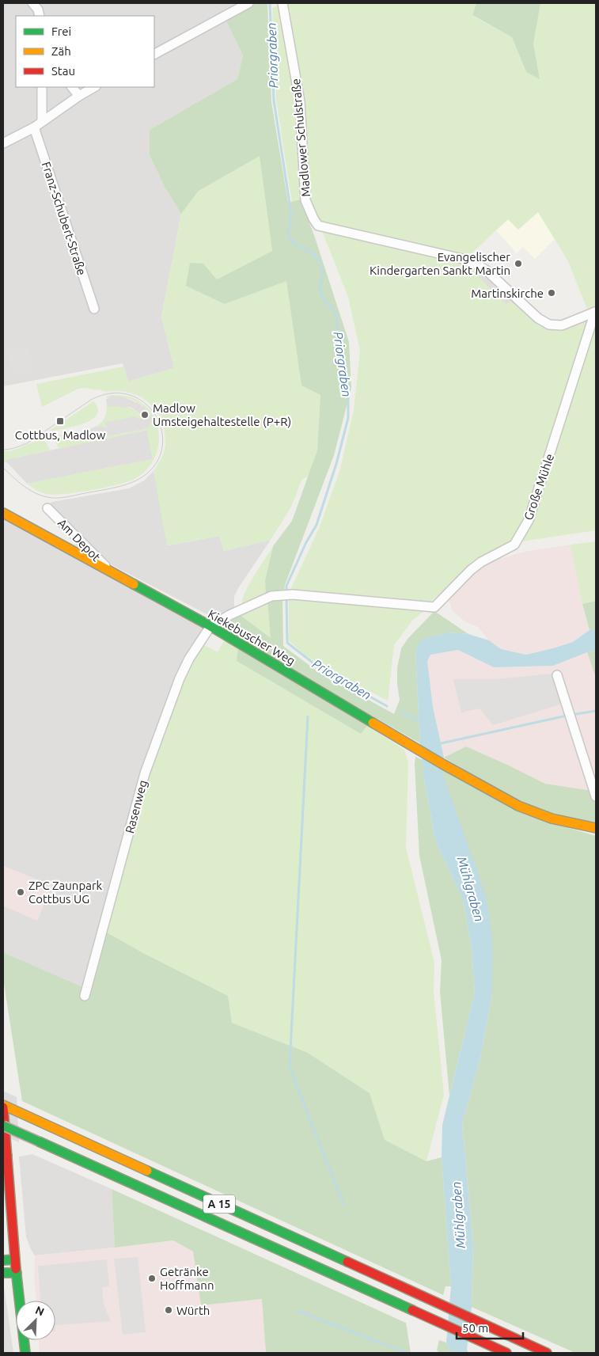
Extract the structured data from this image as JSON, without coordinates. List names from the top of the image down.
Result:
{
  "streets": {
    "main road": ["Kiekebuscher Weg", "A 15"],
    "street": [
      "Madlower Schulstraße",
      "Franz-Schubert-Straße",
      "Große Mühle",
      "Am Depot",
      "Rasenweg"
    ]
  },
  "crossings": [
    ["Madlower Schulstraße", "Große Mühle"],
    ["Große Mühle", "Kiekebuscher Weg"],
    ["Große Mühle", "Rasenweg"],
    ["Am Depot", "Kiekebuscher Weg"],
    ["Kiekebuscher Weg", "Rasenweg"]
  ],
  "water": ["Priorgraben", "Mühlgraben"],
  "places": {
    "other": [
      "Evangelischer Kindergarten Sankt Martin",
      "Martinskirche",
      "Madlow Umsteigehaltestelle (P+R)",
      "ZPC Zaunpark Cottbus UG",
      "Getränke Hoffmann",
      "Würth"
    ],
    "transit": ["Cottbus, Madlow"]
  },
  "legend": ["Frei", "Zäh", "Stau"],
  "scale_bar": "50 m",
  "north": "top right"
}
